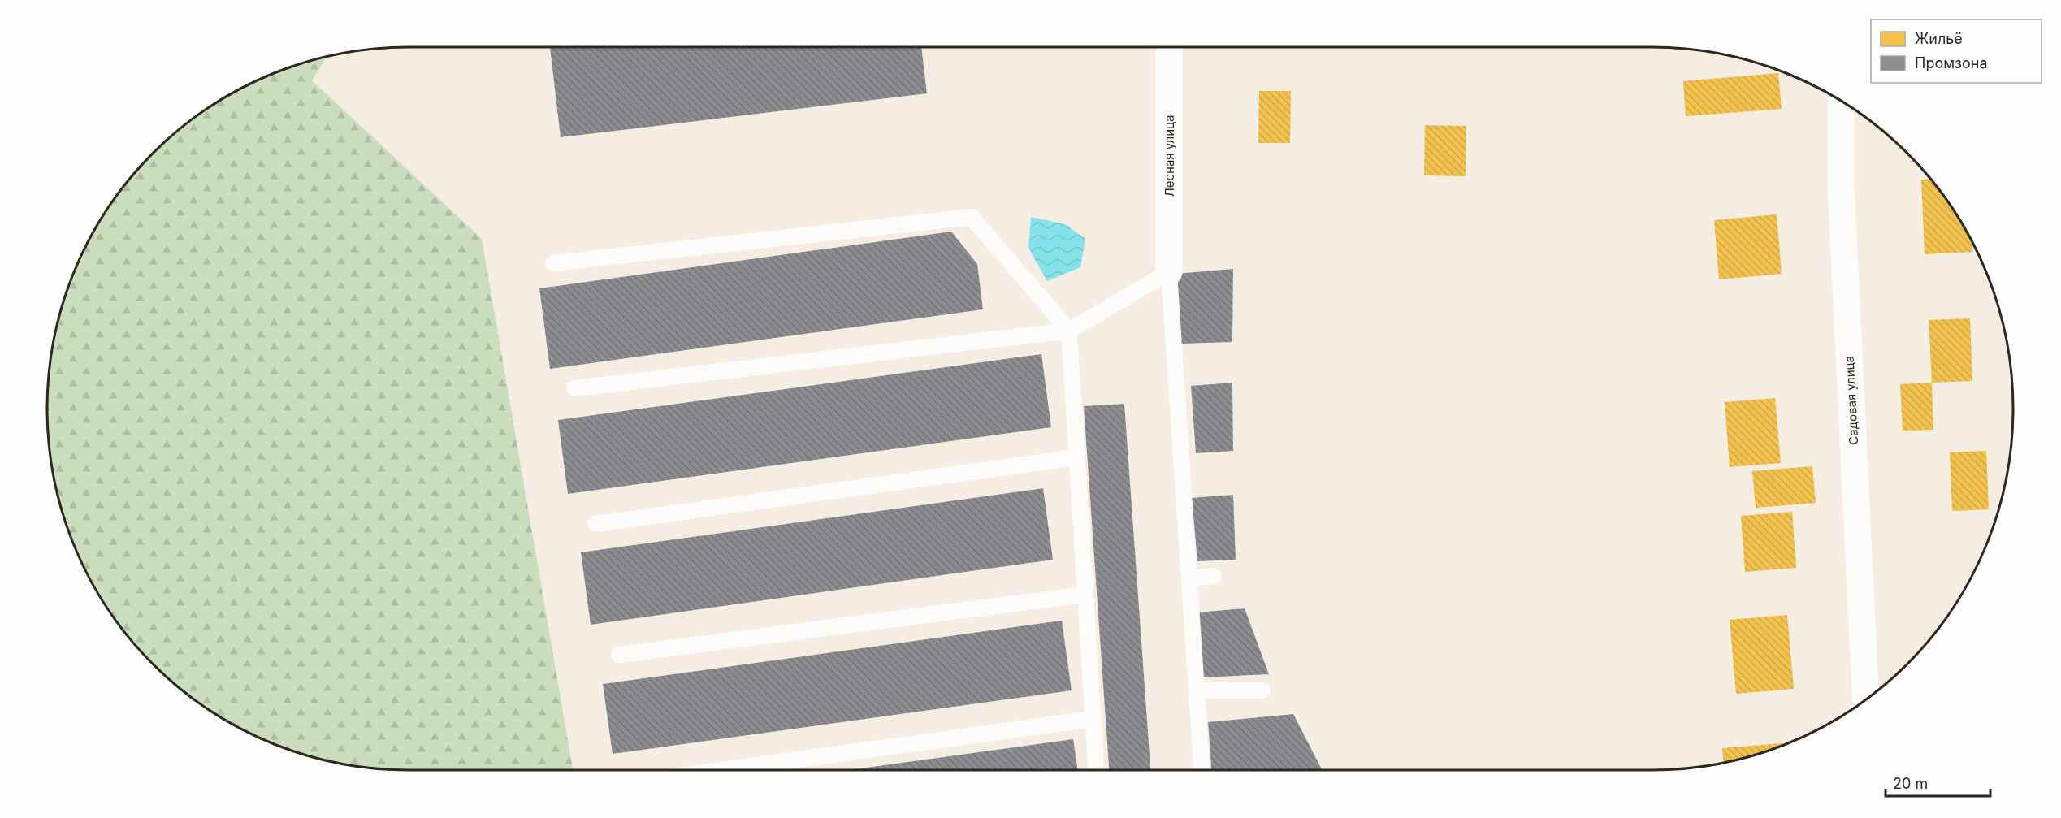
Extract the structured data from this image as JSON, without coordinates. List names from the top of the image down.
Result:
{
  "streets": {
    "street": ["Лесная улица", "Садовая улица"]
  },
  "legend": ["Жильё", "Промзона"],
  "scale_bar": "20 m"
}
